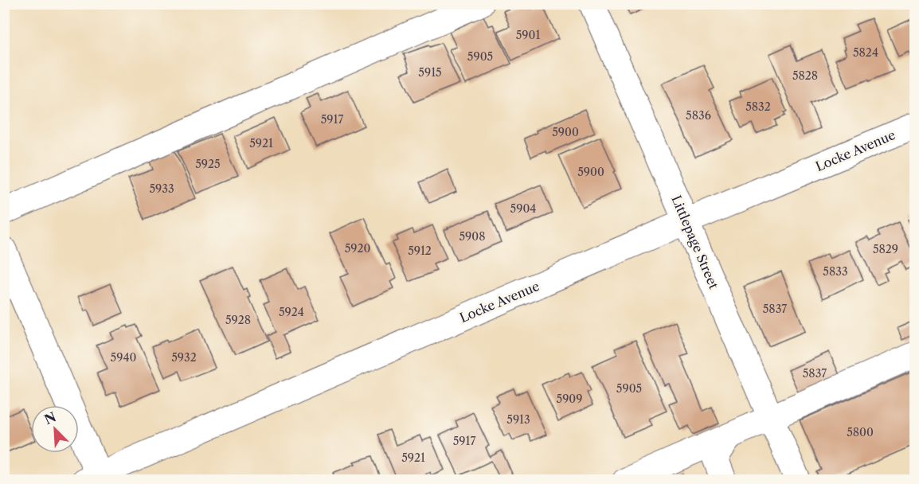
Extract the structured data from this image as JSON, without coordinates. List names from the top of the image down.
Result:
{
  "streets": {
    "street": ["Locke Avenue", "Littlepage Street"]
  },
  "crossings": [
    ["Locke Avenue", "Littlepage Street"]
  ],
  "house_numbers": [
    "5901",
    "5824",
    "5905",
    "5915",
    "5828",
    "5832",
    "5836",
    "5917",
    "5900",
    "5921",
    "5925",
    "5900",
    "5933",
    "5904",
    "5908",
    "5920",
    "5829",
    "5912",
    "5833",
    "5837",
    "5924",
    "5928",
    "5940",
    "5932",
    "5837",
    "5905",
    "5909",
    "5913",
    "5800",
    "5917",
    "5921"
  ],
  "north": "top left"
}
